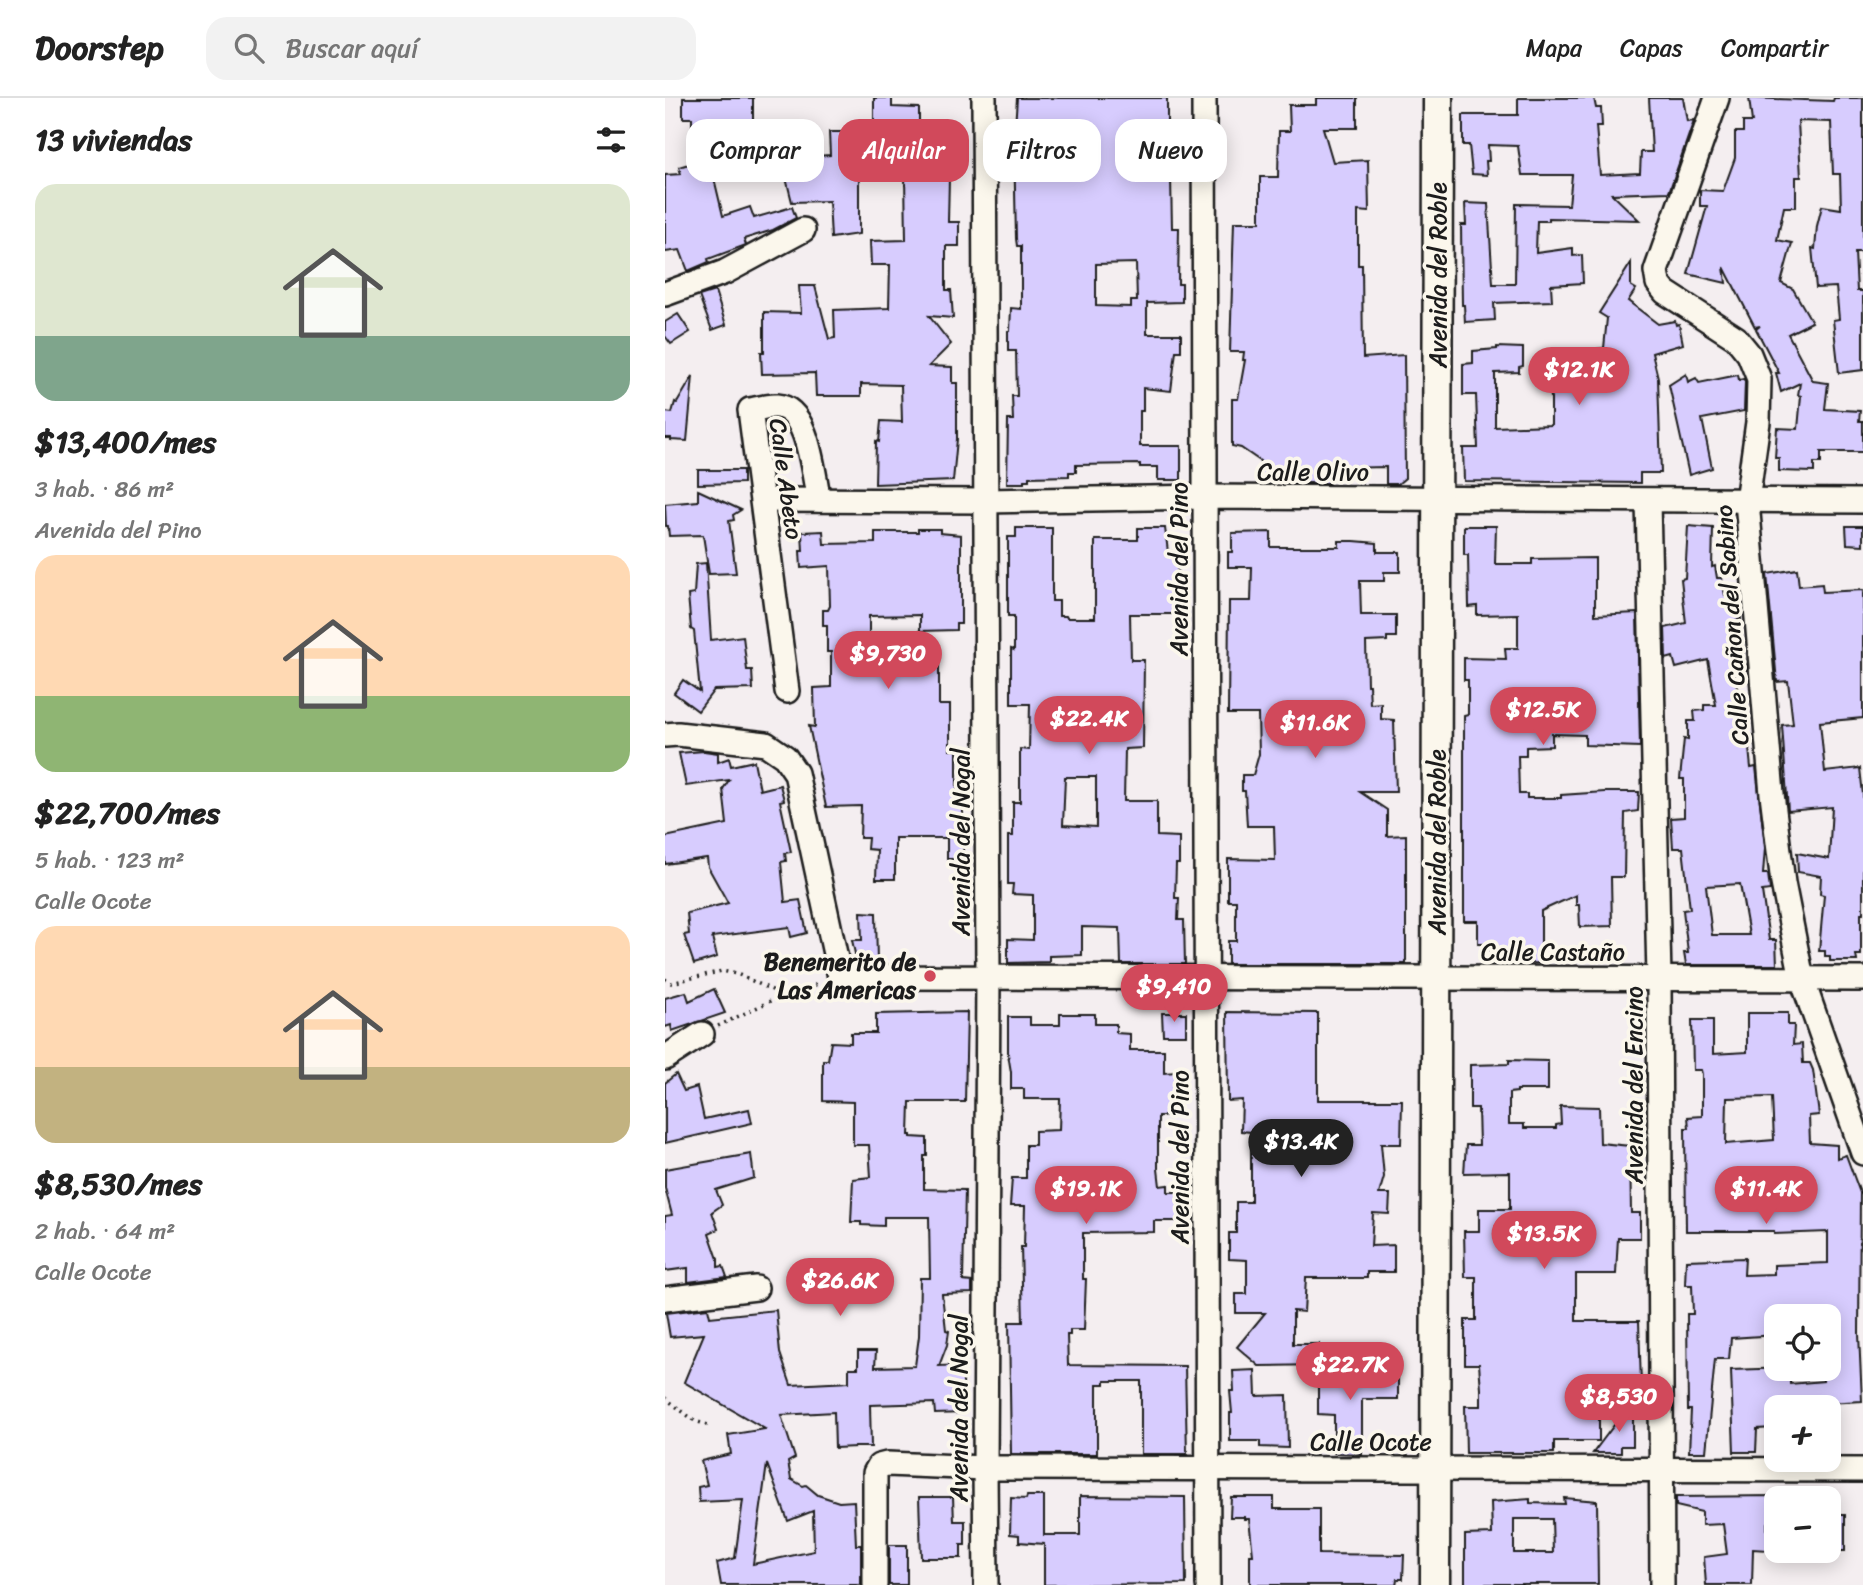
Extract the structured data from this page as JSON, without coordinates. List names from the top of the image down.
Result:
{
  "streets": {
    "street": [
      "Avenida del Roble",
      "Calle Olivo",
      "Calle Abeto",
      "Avenida del Pino",
      "Calle Cañon del Sabino",
      "Avenida del Nogal",
      "Calle Castaño",
      "Avenida del Encino",
      "Calle Ocote"
    ]
  },
  "crossings": [
    ["Avenida del Roble", "Calle Olivo"],
    ["Avenida del Roble", "Calle Castaño"],
    ["Avenida del Roble", "Calle Ocote"],
    ["Calle Olivo", "Calle Abeto"],
    ["Calle Olivo", "Avenida del Pino"],
    ["Calle Olivo", "Calle Cañon del Sabino"],
    ["Calle Olivo", "Avenida del Nogal"],
    ["Calle Olivo", "Avenida del Encino"],
    ["Avenida del Pino", "Calle Castaño"],
    ["Avenida del Pino", "Calle Ocote"],
    ["Calle Cañon del Sabino", "Calle Castaño"],
    ["Avenida del Nogal", "Calle Castaño"],
    ["Avenida del Nogal", "Calle Ocote"],
    ["Calle Castaño", "Avenida del Encino"],
    ["Avenida del Encino", "Calle Ocote"]
  ],
  "places": ["Benemerito de Las Americas"],
  "page": {
    "header": "Doorstep",
    "search": "Buscar aquí",
    "nav": ["Mapa", "Capas", "Compartir"],
    "heading": "13 viviendas",
    "chip": [
      "Comprar",
      "Alquilar",
      "Filtros",
      "Nuevo"
    ],
    "list": [
      {
        "name": "$13,400/mes",
        "note": "3 hab. · 86 m² · Avenida del Pino"
      },
      {
        "name": "$22,700/mes",
        "note": "5 hab. · 123 m² · Calle Ocote"
      },
      {
        "name": "$8,530/mes",
        "note": "2 hab. · 64 m² · Calle Ocote"
      }
    ],
    "price": [
      "$12.1K",
      "$9,730",
      "$12.5K",
      "$22.4K",
      "$11.6K",
      "$9,410",
      "$13.4K",
      "$19.1K",
      "$11.4K",
      "$13.5K",
      "$26.6K",
      "$22.7K",
      "$8,530"
    ],
    "map_buttons": ["+", "−"]
  }
}
